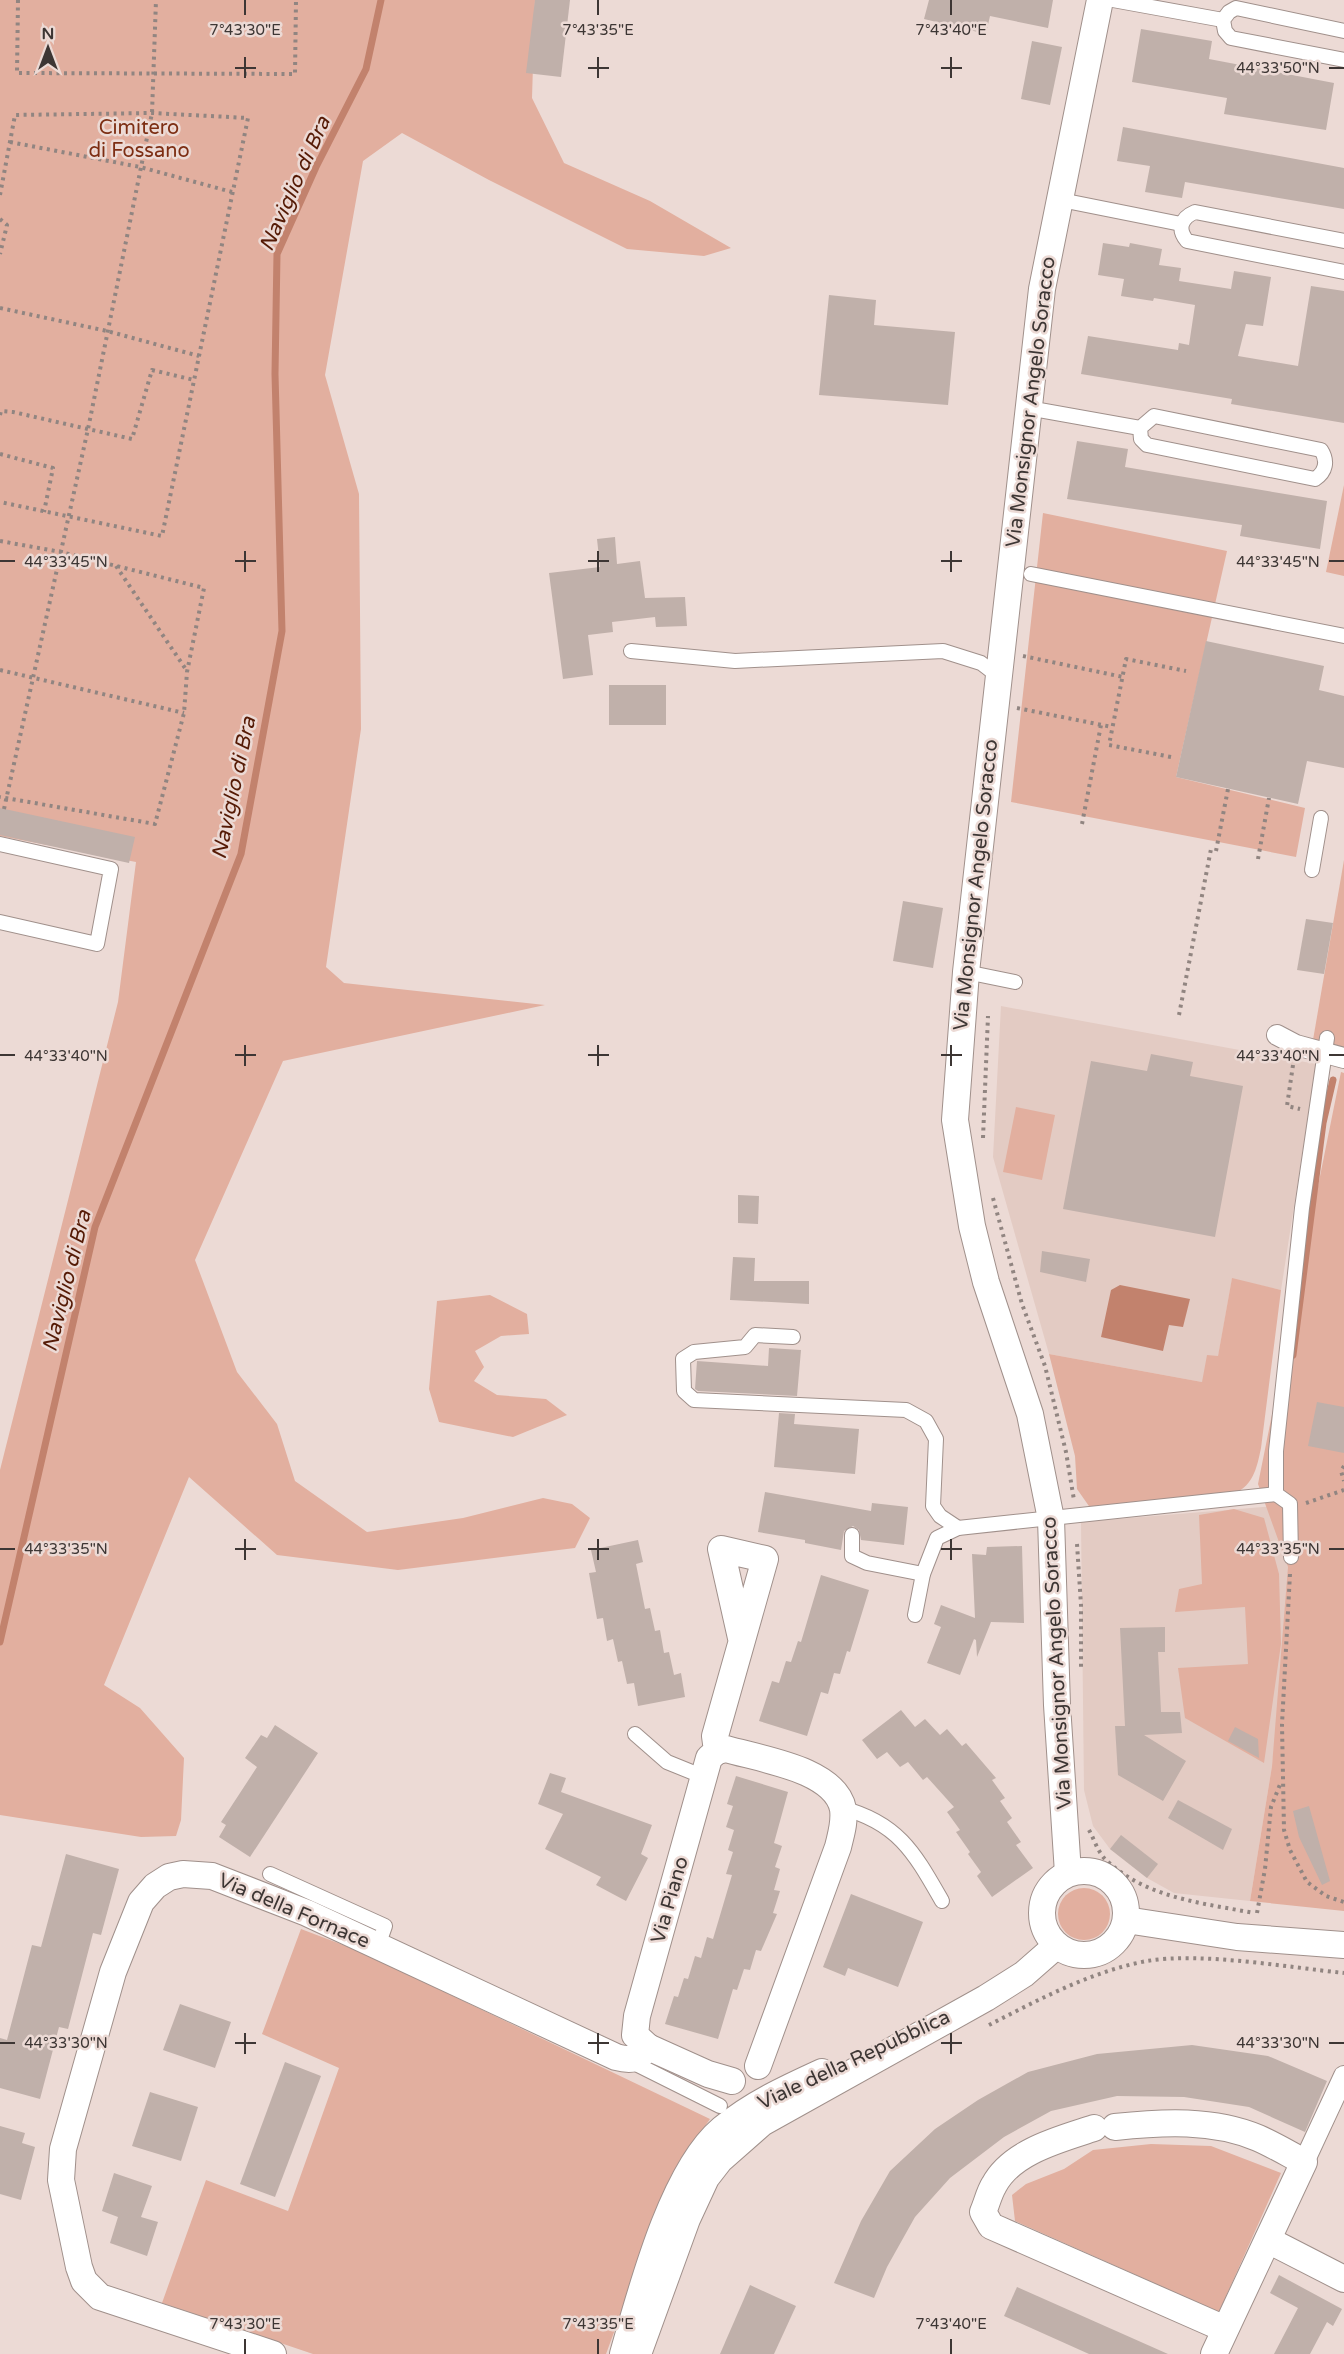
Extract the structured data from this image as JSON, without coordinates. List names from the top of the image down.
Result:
{
  "streets": {
    "street": [
      "Via Monsignor Angelo Soracco",
      "Via Piano",
      "Via della Fornace",
      "Viale della Repubblica"
    ]
  },
  "crossings": [
    ["Via Monsignor Angelo Soracco", "Viale della Repubblica"],
    ["Via Piano", "Via della Fornace"]
  ],
  "water": ["Naviglio di Bra"],
  "parks": ["Cimitero di Fossano"],
  "north": "top",
  "coordinates": [
    "7°43'30\"E",
    "7°43'35\"E",
    "7°43'40\"E",
    "44°33'50\"N",
    "44°33'45\"N",
    "44°33'40\"N",
    "44°33'35\"N",
    "44°33'30\"N"
  ]
}
